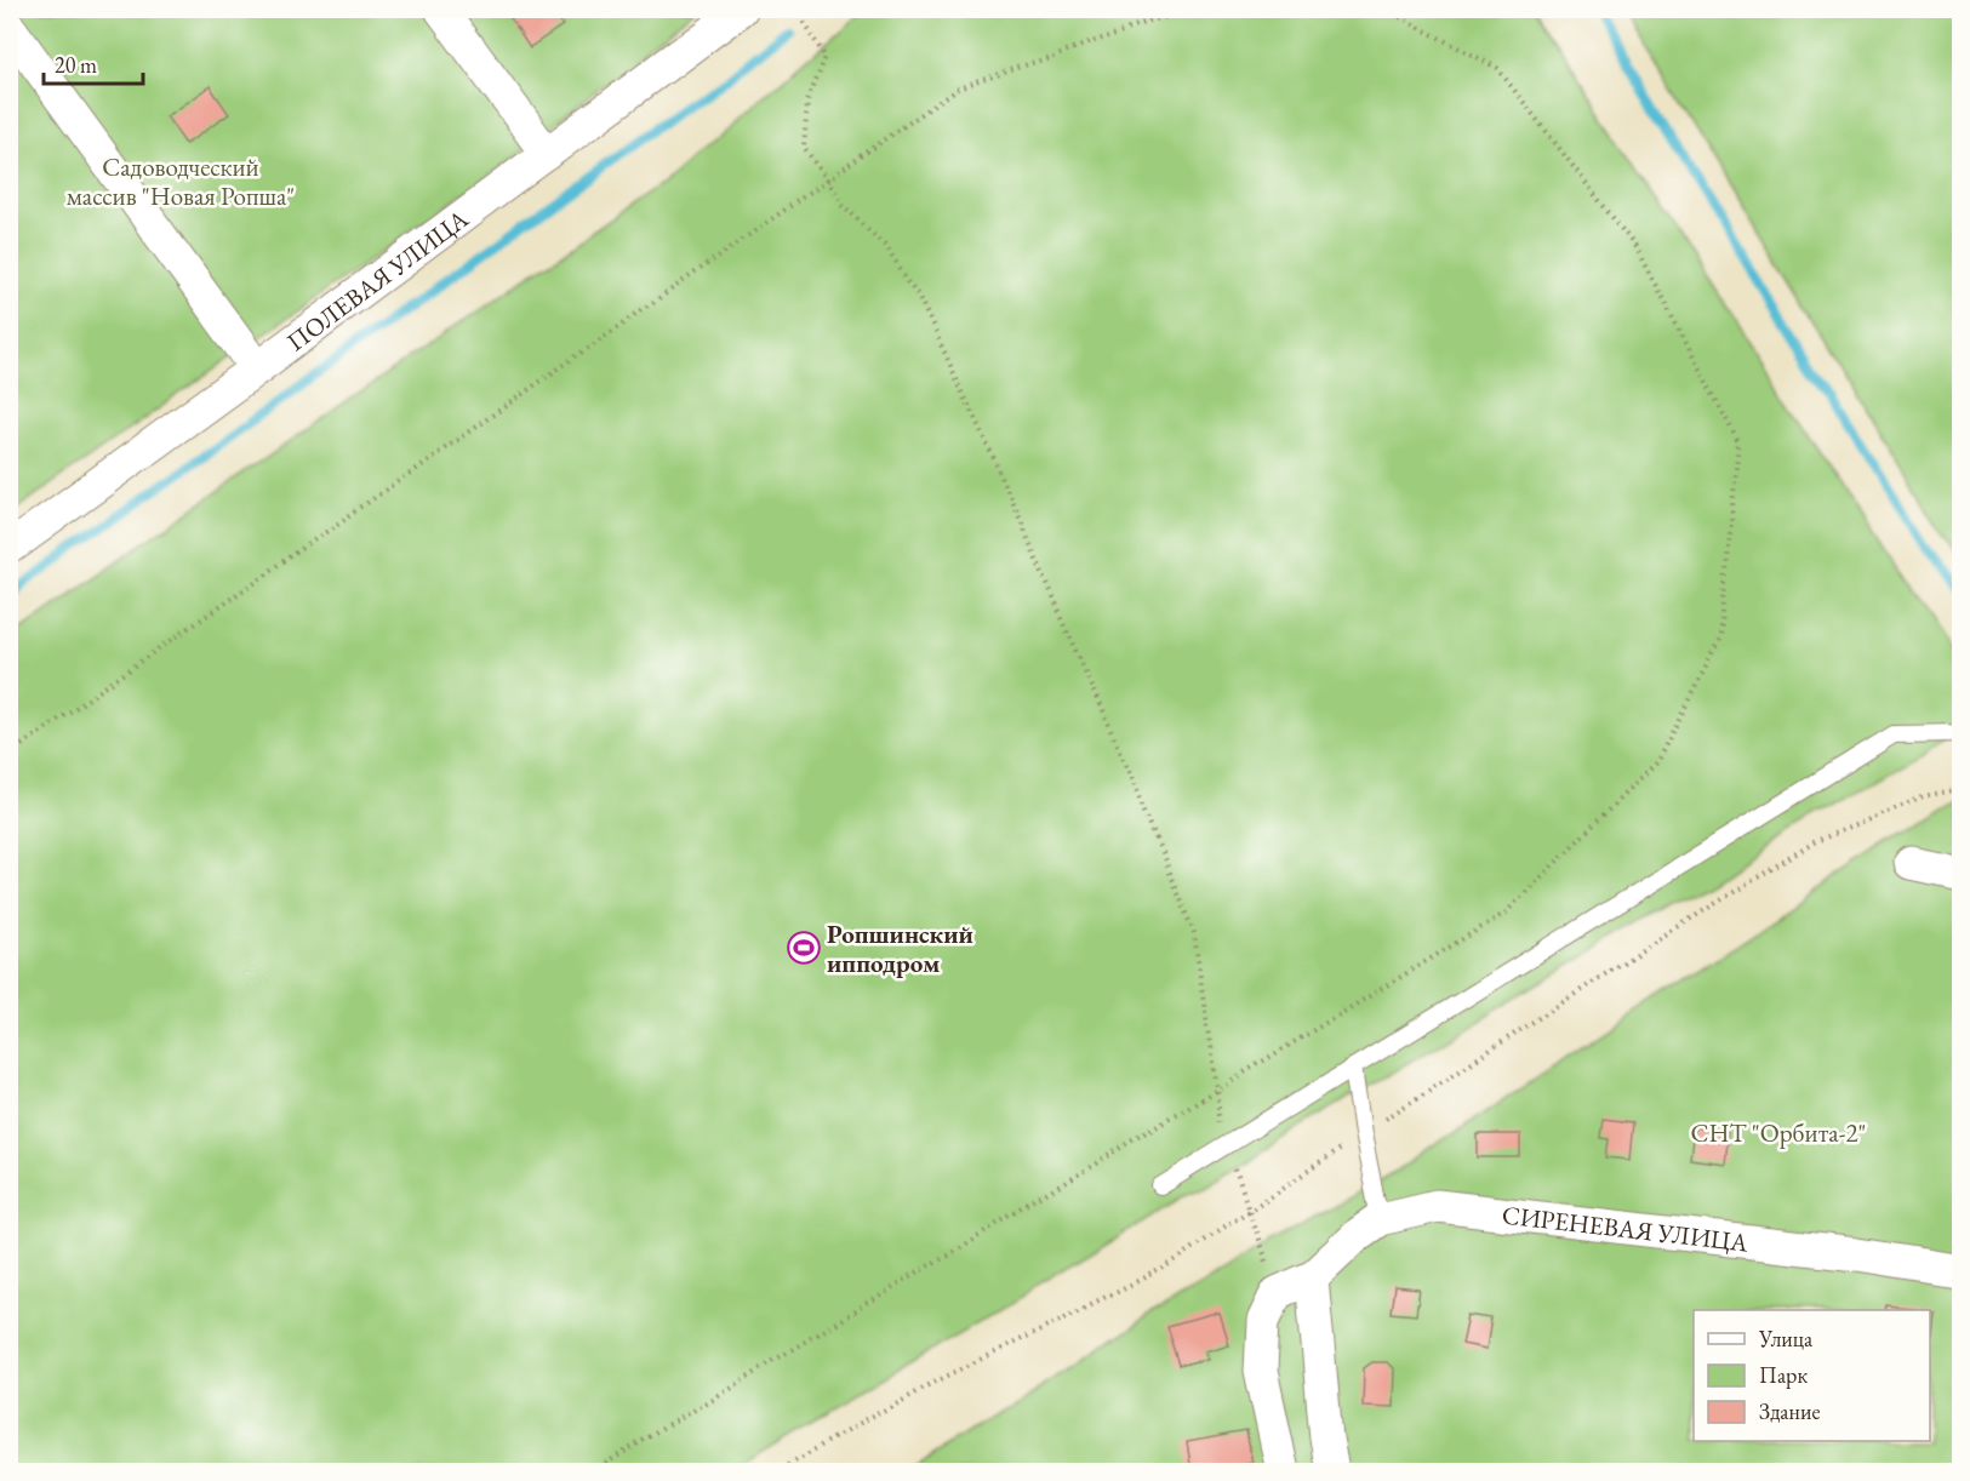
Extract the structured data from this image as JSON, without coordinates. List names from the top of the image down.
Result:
{
  "streets": {
    "street": ["ПОЛЕВАЯ УЛИЦА", "СИРЕНЕВАЯ УЛИЦА"]
  },
  "parks": ["Садоводческий массив \"Новая Ропша\"", "СНТ \"Орбита-2\""],
  "places": {
    "sports": ["Ропшинский ипподром"]
  },
  "legend": ["Улица", "Парк", "Здание"],
  "scale_bar": "20 m"
}
